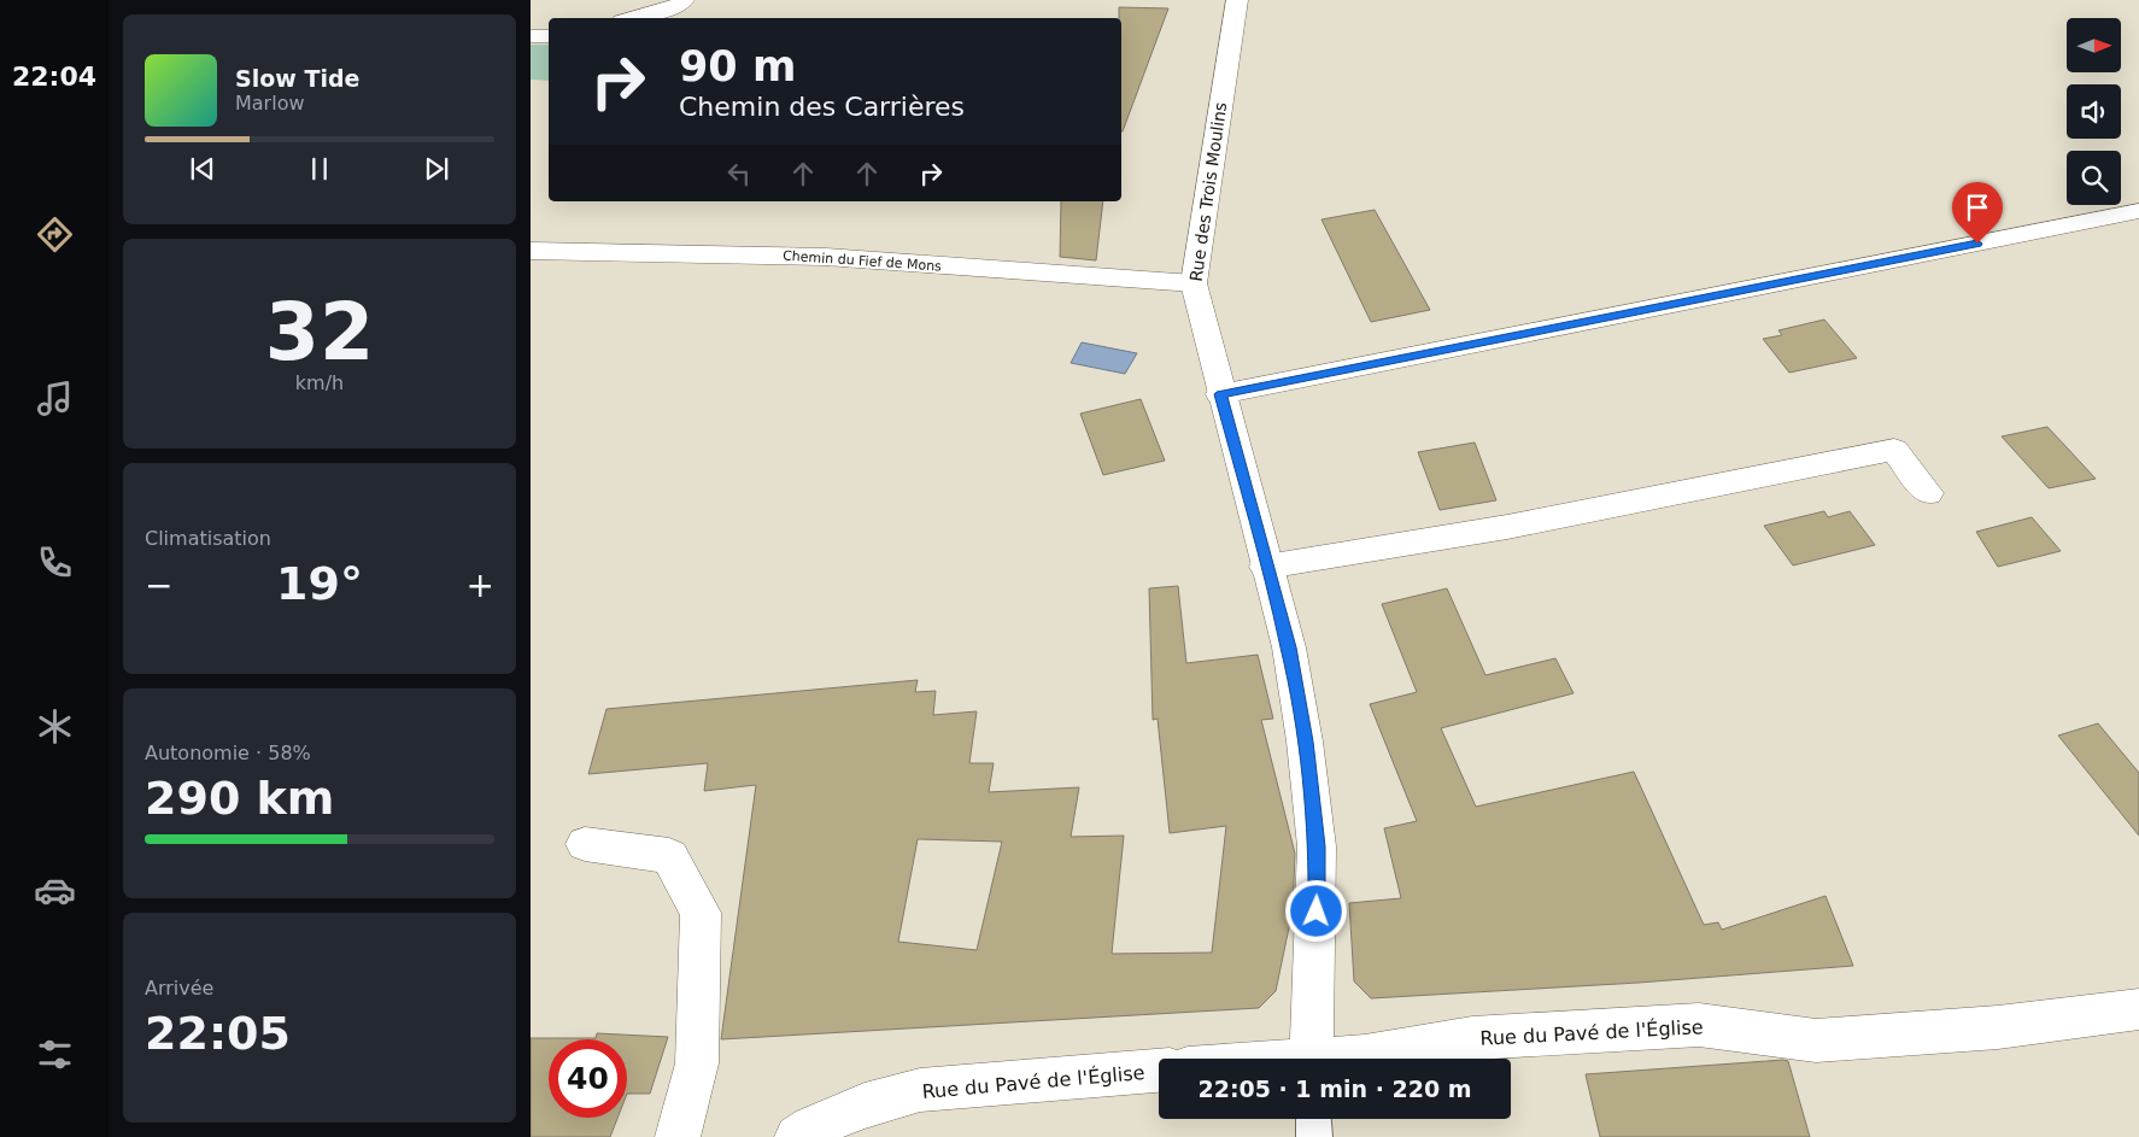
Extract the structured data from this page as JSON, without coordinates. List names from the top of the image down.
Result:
{
  "streets": {
    "street": ["Rue des Trois Moulins", "Chemin du Fief de Mons", "Rue du Pavé de l'Église"]
  },
  "crossings": [
    ["Rue des Trois Moulins", "Chemin du Fief de Mons"]
  ],
  "north": "right",
  "page": {
    "tabs": "22:04",
    "turn": ["90 m", "Chemin des Carrières"],
    "song": ["Slow Tide", "Marlow"],
    "tile": [
      ["32", "km/h"],
      "Climatisation",
      ["Autonomie · 58%", "290 km"],
      ["Arrivée", "22:05"]
    ],
    "heat": ["−", "19°", "+"],
    "limit": "40",
    "trip": "22:05 · 1 min · 220 m"
  }
}
